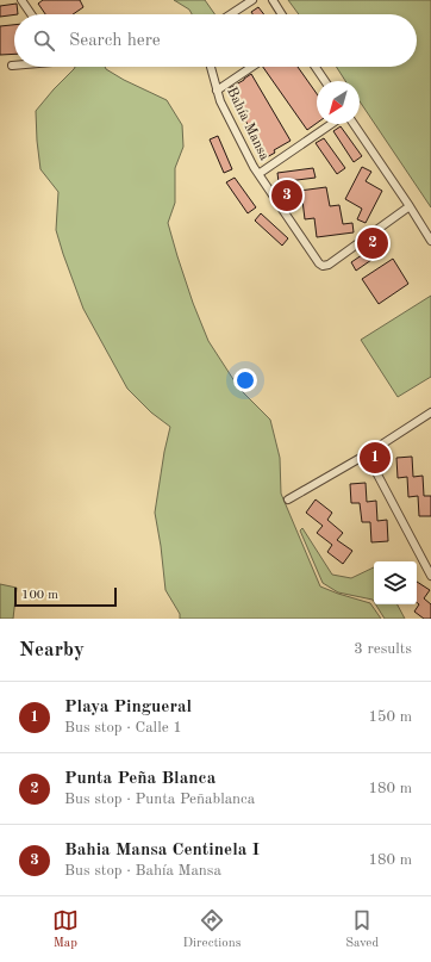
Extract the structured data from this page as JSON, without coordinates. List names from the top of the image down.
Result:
{
  "streets": {
    "street": ["Bahía Mansa"]
  },
  "scale_bar": "100 m",
  "north": "bottom left",
  "page": {
    "search": "Search here",
    "pins": ["3", "2", "1"],
    "scale": "100 m",
    "heading": ["Nearby", "3 results"],
    "list": [
      {
        "mark": "1",
        "name": "Playa Pingueral",
        "note": "Bus stop · Calle 1",
        "value": "150 m"
      },
      {
        "mark": "2",
        "name": "Punta Peña Blanca",
        "note": "Bus stop · Punta Peñablanca",
        "value": "180 m"
      },
      {
        "mark": "3",
        "name": "Bahia Mansa Centinela I",
        "note": "Bus stop · Bahía Mansa",
        "value": "180 m"
      }
    ],
    "nav": ["Map", "Directions", "Saved"]
  }
}
